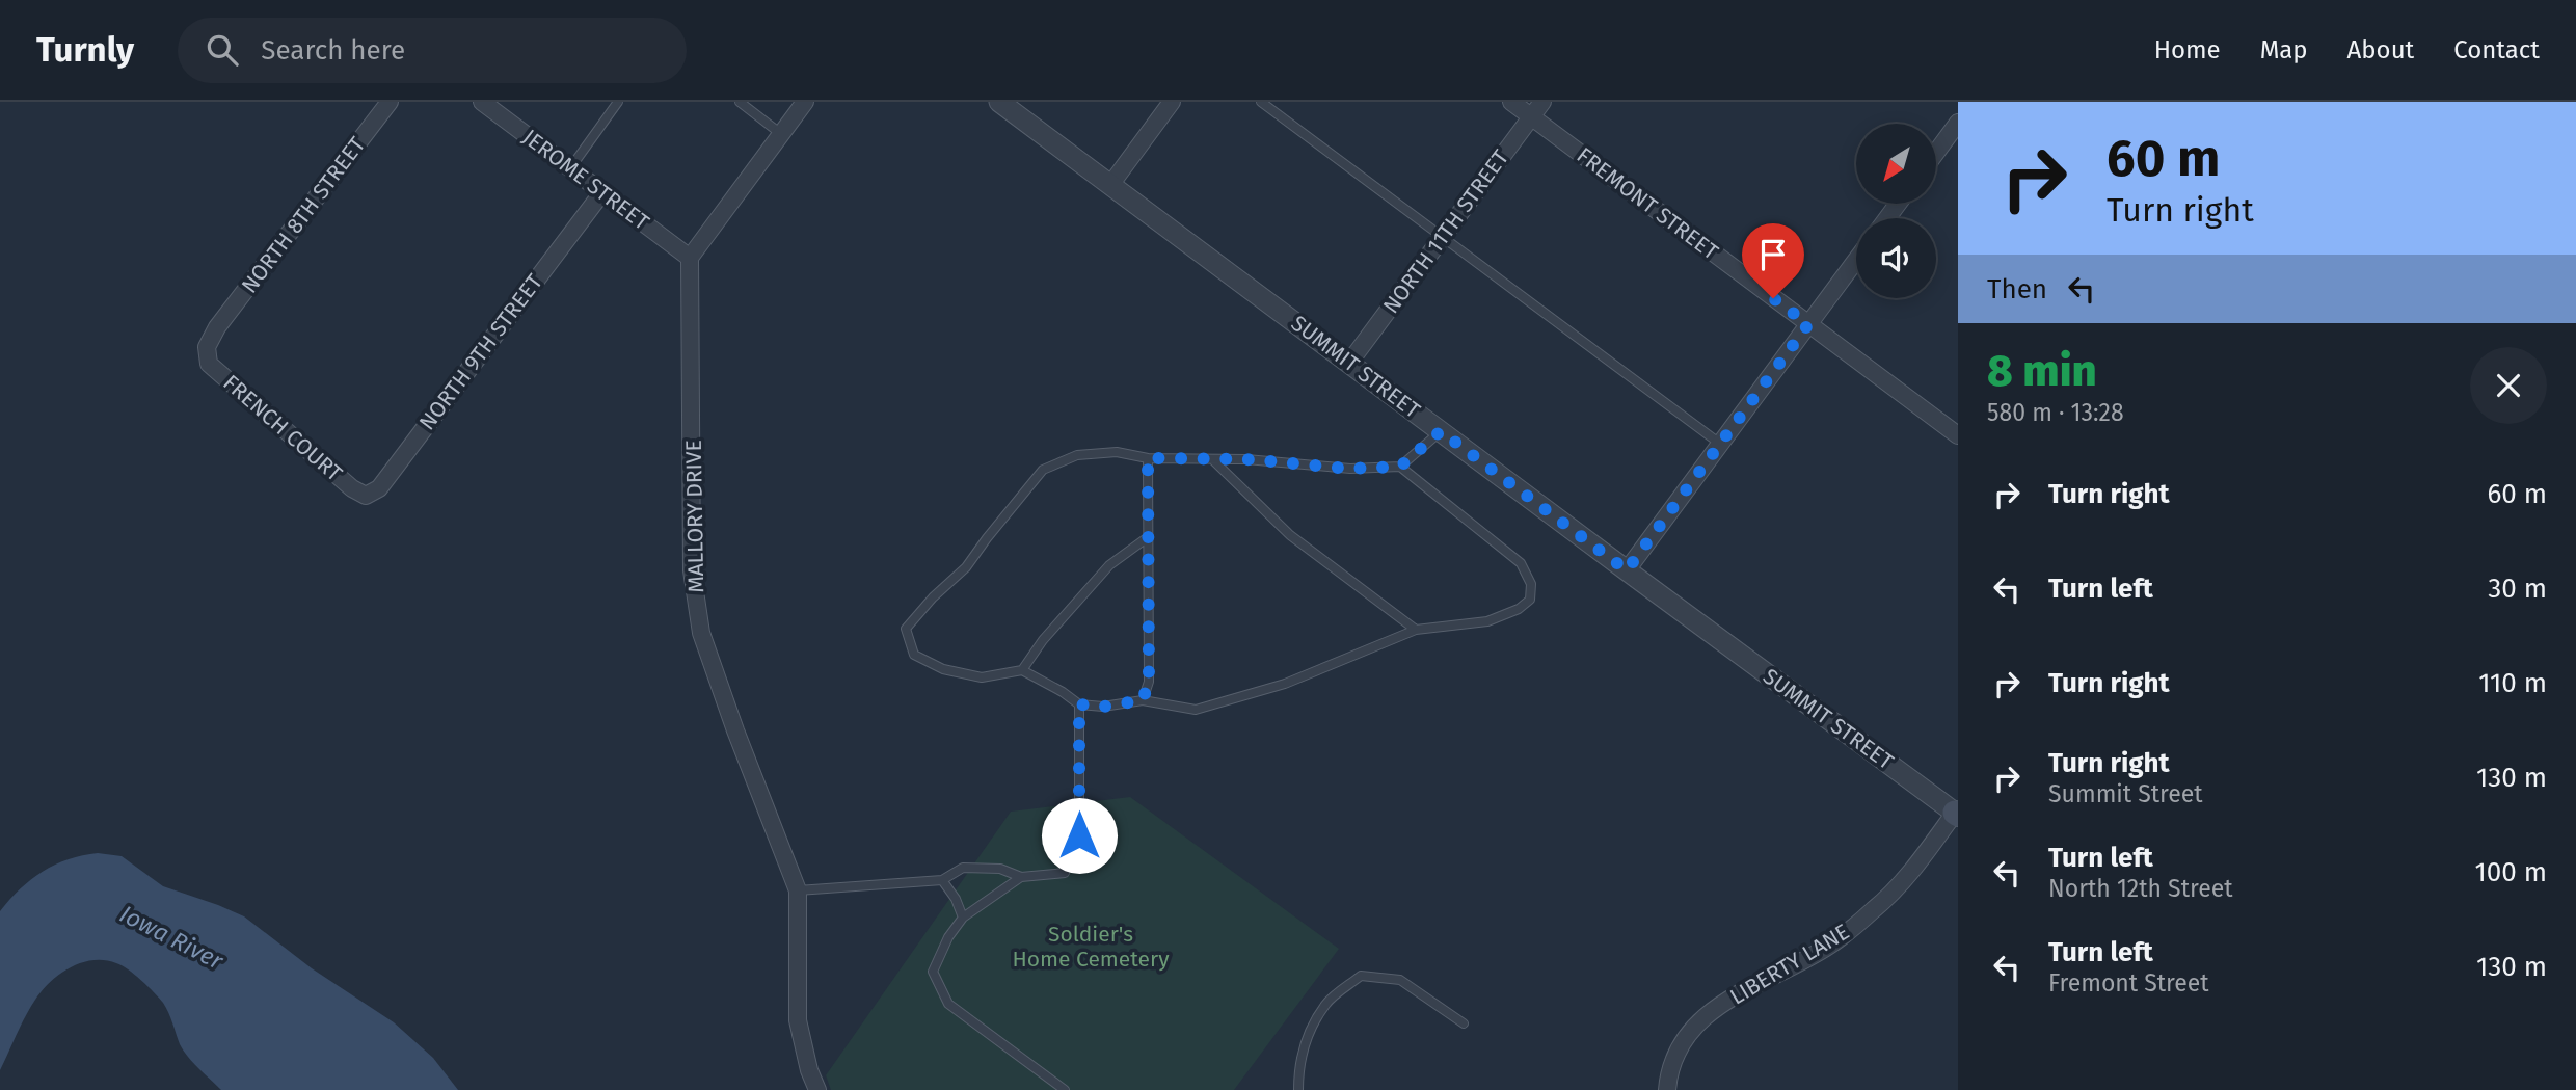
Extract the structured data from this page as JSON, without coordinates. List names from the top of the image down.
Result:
{
  "streets": {
    "street": [
      "JEROME STREET",
      "FREMONT STREET",
      "NORTH 8TH STREET",
      "NORTH 11TH STREET",
      "NORTH 9TH STREET",
      "SUMMIT STREET",
      "FRENCH COURT",
      "MALLORY DRIVE",
      "LIBERTY LANE"
    ]
  },
  "crossings": [
    ["JEROME STREET", "NORTH 9TH STREET"],
    ["JEROME STREET", "MALLORY DRIVE"],
    ["FREMONT STREET", "NORTH 11TH STREET"],
    ["NORTH 8TH STREET", "FRENCH COURT"],
    ["NORTH 11TH STREET", "SUMMIT STREET"],
    ["NORTH 9TH STREET", "FRENCH COURT"],
    ["SUMMIT STREET", "LIBERTY LANE"]
  ],
  "water": ["Iowa River"],
  "parks": ["Soldier's Home Cemetery"],
  "north": "bottom left",
  "page": {
    "header": "Turnly",
    "search": "Search here",
    "nav": [
      "Home",
      "Map",
      "About",
      "Contact"
    ],
    "turn": ["60 m", "Turn right"],
    "then": "Then",
    "heading": ["8 min", "580 m · 13:28"],
    "list": [
      {
        "name": "Turn right",
        "value": "60 m"
      },
      {
        "name": "Turn left",
        "value": "30 m"
      },
      {
        "name": "Turn right",
        "value": "110 m"
      },
      {
        "name": "Turn right",
        "note": "Summit Street",
        "value": "130 m"
      },
      {
        "name": "Turn left",
        "note": "North 12th Street",
        "value": "100 m"
      },
      {
        "name": "Turn left",
        "note": "Fremont Street",
        "value": "130 m"
      }
    ]
  }
}
